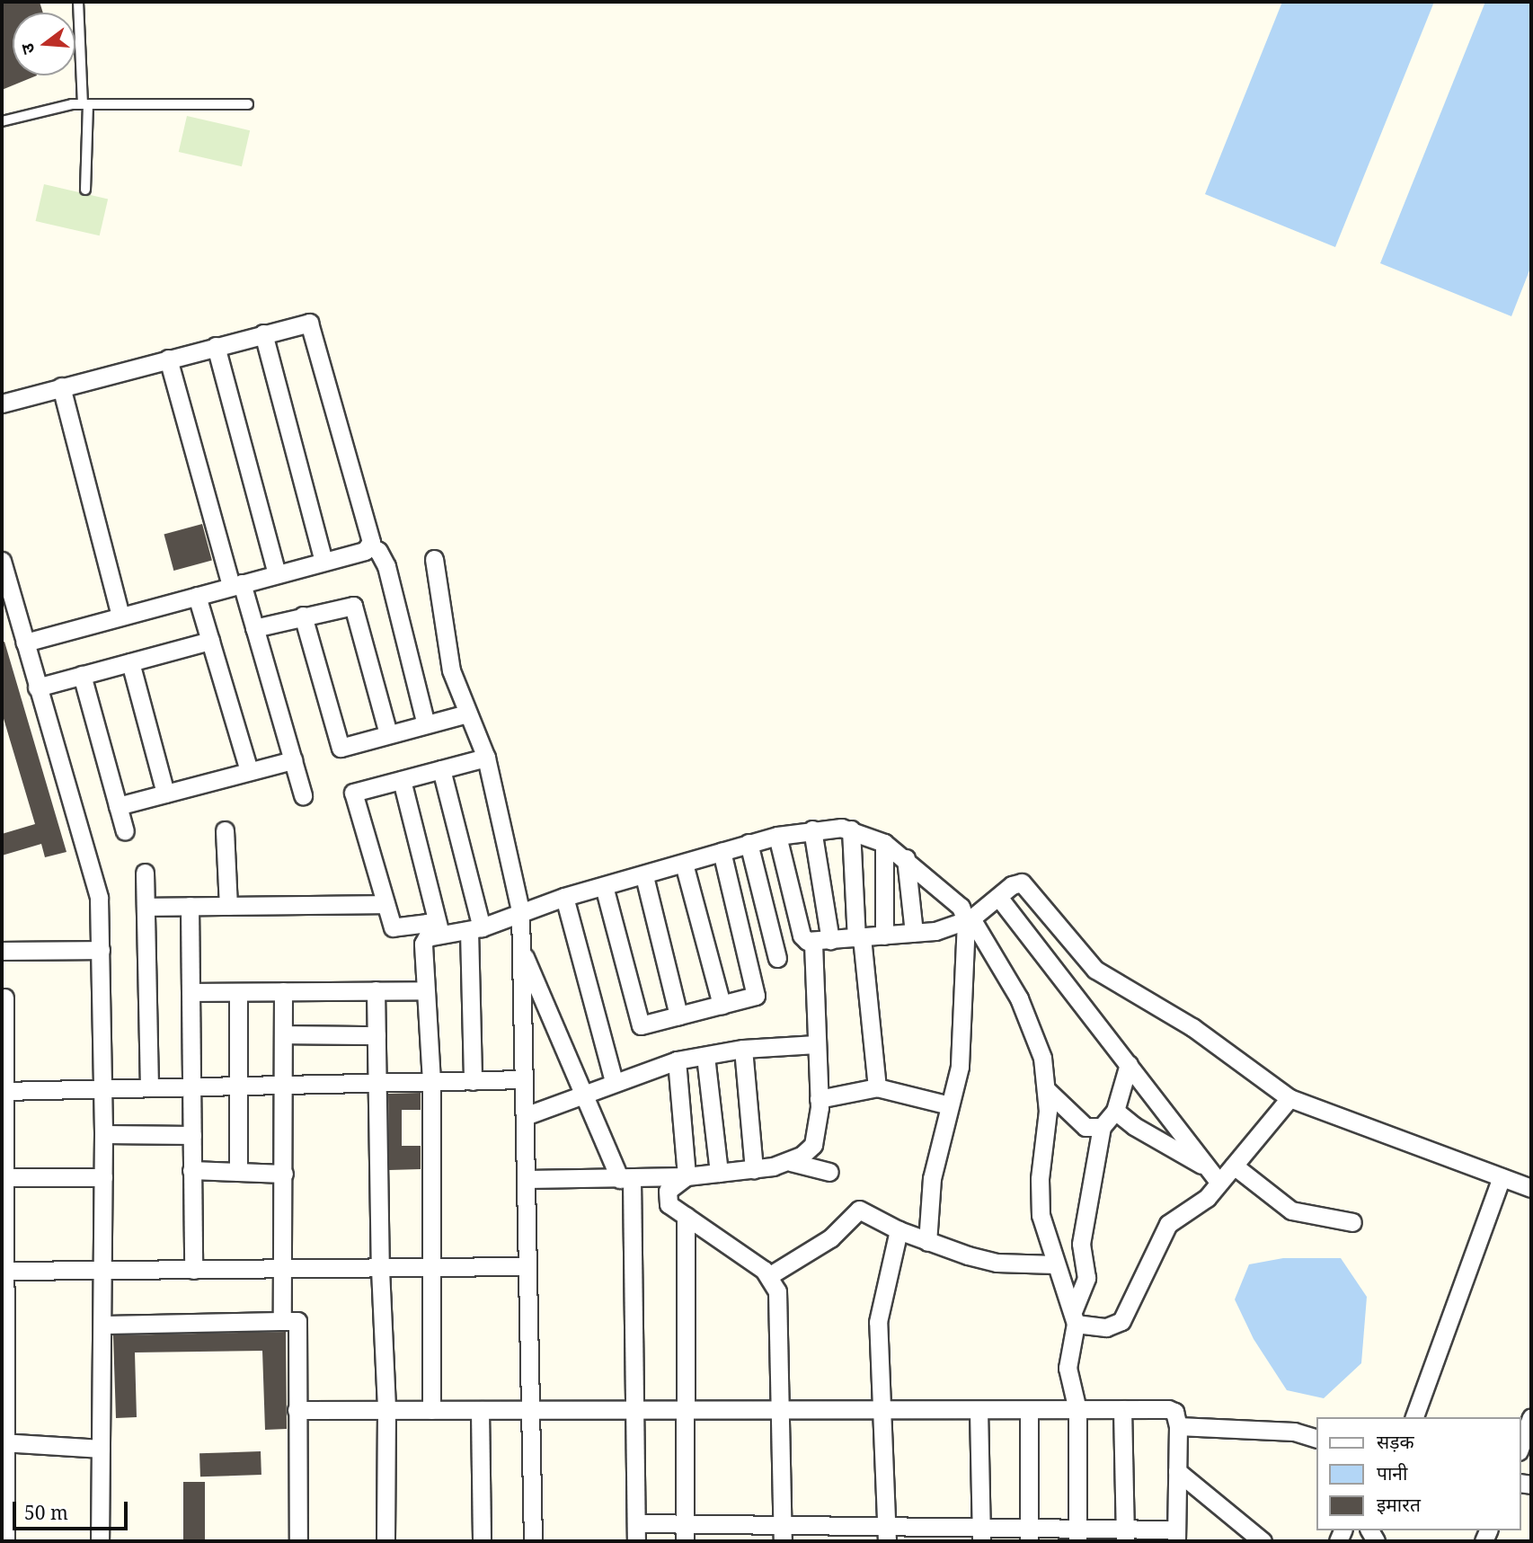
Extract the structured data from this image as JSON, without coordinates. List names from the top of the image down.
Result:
{
  "legend": ["सड़क", "पानी", "इमारत"],
  "scale_bar": "50 m",
  "north": "left"
}
